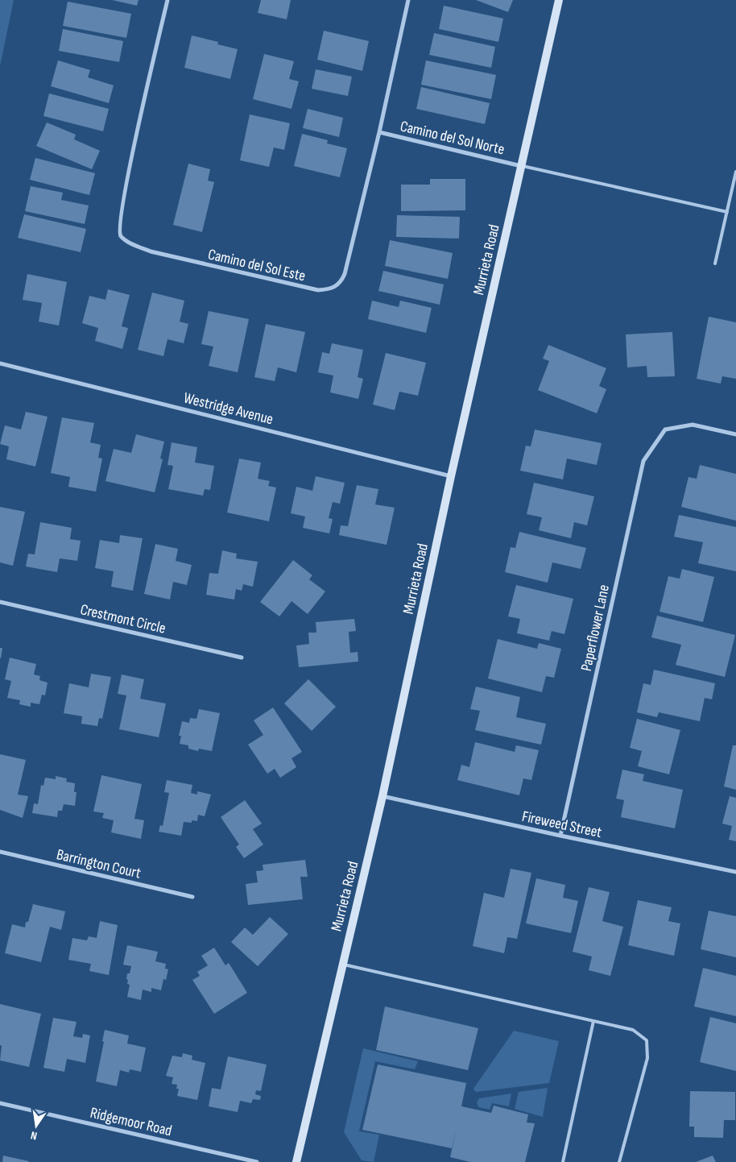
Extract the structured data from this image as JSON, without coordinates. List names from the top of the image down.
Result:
{
  "streets": {
    "main road": ["Murrieta Road"],
    "street": [
      "Camino del Sol Norte",
      "Camino del Sol Este",
      "Westridge Avenue",
      "Crestmont Circle",
      "Paperflower Lane",
      "Fireweed Street",
      "Barrington Court",
      "Ridgemoor Road"
    ]
  },
  "crossings": [
    ["Camino del Sol Norte", "Murrieta Road"],
    ["Camino del Sol Norte", "Camino del Sol Este"],
    ["Murrieta Road", "Westridge Avenue"],
    ["Murrieta Road", "Fireweed Street"],
    ["Paperflower Lane", "Fireweed Street"]
  ],
  "north": "bottom"
}
